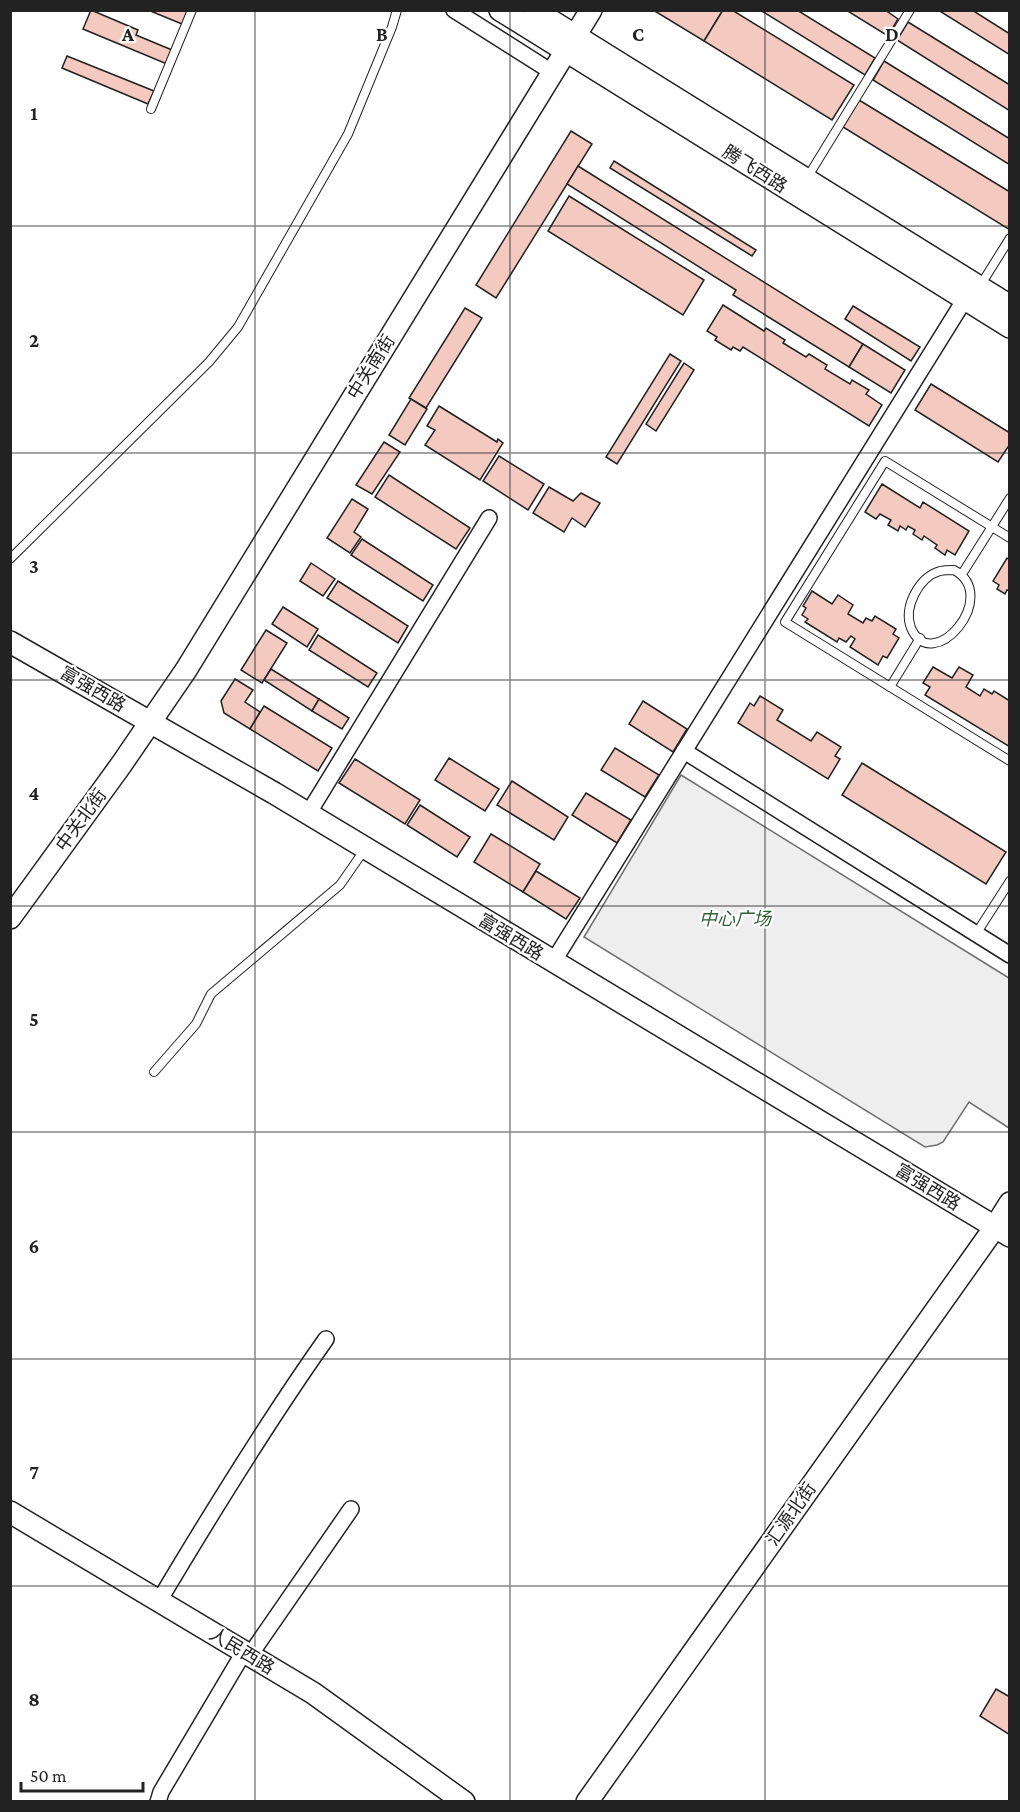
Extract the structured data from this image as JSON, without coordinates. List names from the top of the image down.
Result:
{
  "streets": {
    "street": [
      "腾飞西路",
      "中关南街",
      "富强西路",
      "中关北街",
      "汇源北街",
      "人民西路"
    ]
  },
  "crossings": [
    ["腾飞西路", "中关南街"],
    ["中关南街", "富强西路"],
    ["中关南街", "中关北街"],
    ["富强西路", "中关北街"],
    ["富强西路", "汇源北街"]
  ],
  "parks": ["中心广场"],
  "scale_bar": "50 m",
  "grid": {
    "columns": [
      "A",
      "B",
      "C",
      "D"
    ],
    "rows": [
      "1",
      "2",
      "3",
      "4",
      "5",
      "6",
      "7",
      "8"
    ]
  }
}
